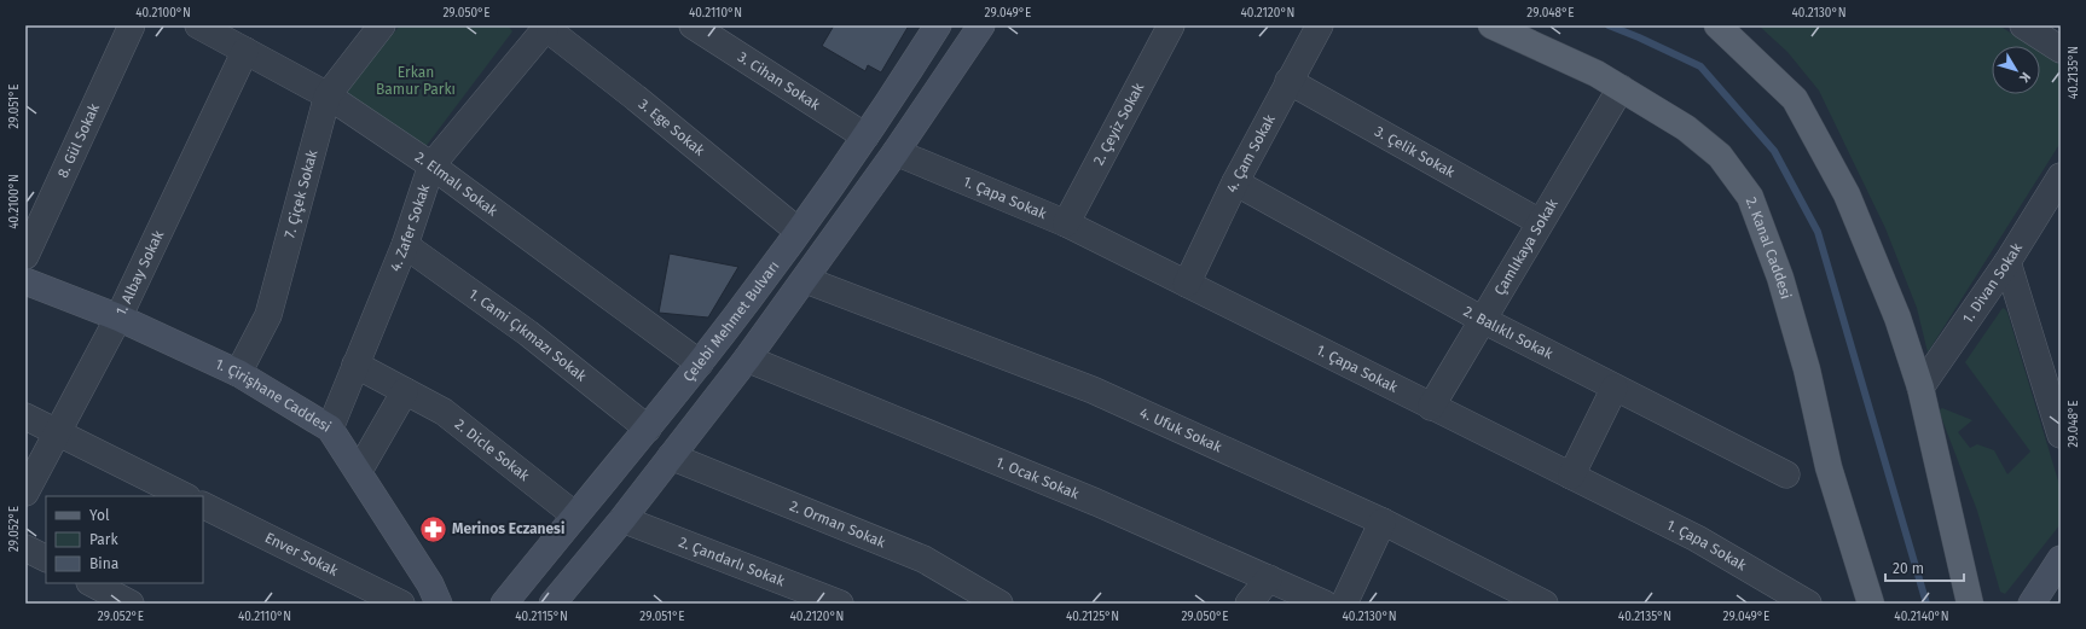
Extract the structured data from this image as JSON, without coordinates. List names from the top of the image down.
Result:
{
  "streets": {
    "main road": ["2. Kanal Caddesi", "Çelebi Mehmet Bulvarı", "1. Çirişhane Caddesi"],
    "street": [
      "3. Cihan Sokak",
      "2. Çeyiz Sokak",
      "3. Ege Sokak",
      "8. Gül Sokak",
      "3. Çelik Sokak",
      "4. Çam Sokak",
      "2. Elmalı Sokak",
      "7. Çiçek Sokak",
      "1. Çapa Sokak",
      "4. Zafer Sokak",
      "Çamlıkaya Sokak",
      "1. Albay Sokak",
      "1. Divan Sokak",
      "2. Balıklı Sokak",
      "1. Cami Çıkmazı Sokak",
      "4. Ufuk Sokak",
      "2. Dicle Sokak",
      "1. Ocak Sokak",
      "2. Orman Sokak",
      "Enver Sokak",
      "2. Çandarlı Sokak"
    ]
  },
  "crossings": [
    ["3. Cihan Sokak", "Çelebi Mehmet Bulvarı"],
    ["2. Çeyiz Sokak", "1. Çapa Sokak"],
    ["3. Ege Sokak", "4. Zafer Sokak"],
    ["3. Ege Sokak", "Çelebi Mehmet Bulvarı"],
    ["3. Çelik Sokak", "4. Çam Sokak"],
    ["3. Çelik Sokak", "Çamlıkaya Sokak"],
    ["4. Çam Sokak", "1. Çapa Sokak"],
    ["4. Çam Sokak", "2. Balıklı Sokak"],
    ["2. Elmalı Sokak", "7. Çiçek Sokak"],
    ["2. Elmalı Sokak", "4. Zafer Sokak"],
    ["2. Elmalı Sokak", "1. Albay Sokak"],
    ["2. Elmalı Sokak", "Çelebi Mehmet Bulvarı"],
    ["7. Çiçek Sokak", "1. Çirişhane Caddesi"],
    ["1. Çapa Sokak", "Çamlıkaya Sokak"],
    ["4. Zafer Sokak", "1. Cami Çıkmazı Sokak"],
    ["4. Zafer Sokak", "1. Çirişhane Caddesi"],
    ["4. Zafer Sokak", "2. Dicle Sokak"],
    ["Çamlıkaya Sokak", "2. Kanal Caddesi"],
    ["Çamlıkaya Sokak", "2. Balıklı Sokak"],
    ["1. Albay Sokak", "1. Çirişhane Caddesi"],
    ["Çelebi Mehmet Bulvarı", "1. Cami Çıkmazı Sokak"],
    ["Çelebi Mehmet Bulvarı", "2. Dicle Sokak"]
  ],
  "parks": ["Erkan Bamur Parkı"],
  "places": {
    "pharmacy": ["Merinos Eczanesi"]
  },
  "legend": ["Yol", "Park", "Bina"],
  "scale_bar": "20 m",
  "north": "bottom right",
  "coordinates": [
    "40.2100°N",
    "29.050°E",
    "40.2110°N",
    "29.049°E",
    "40.2120°N",
    "29.048°E",
    "40.2130°N",
    "40.2135°N",
    "29.051°E",
    "29.052°E",
    "40.2115°N",
    "40.2125°N",
    "40.2140°N"
  ]
}
